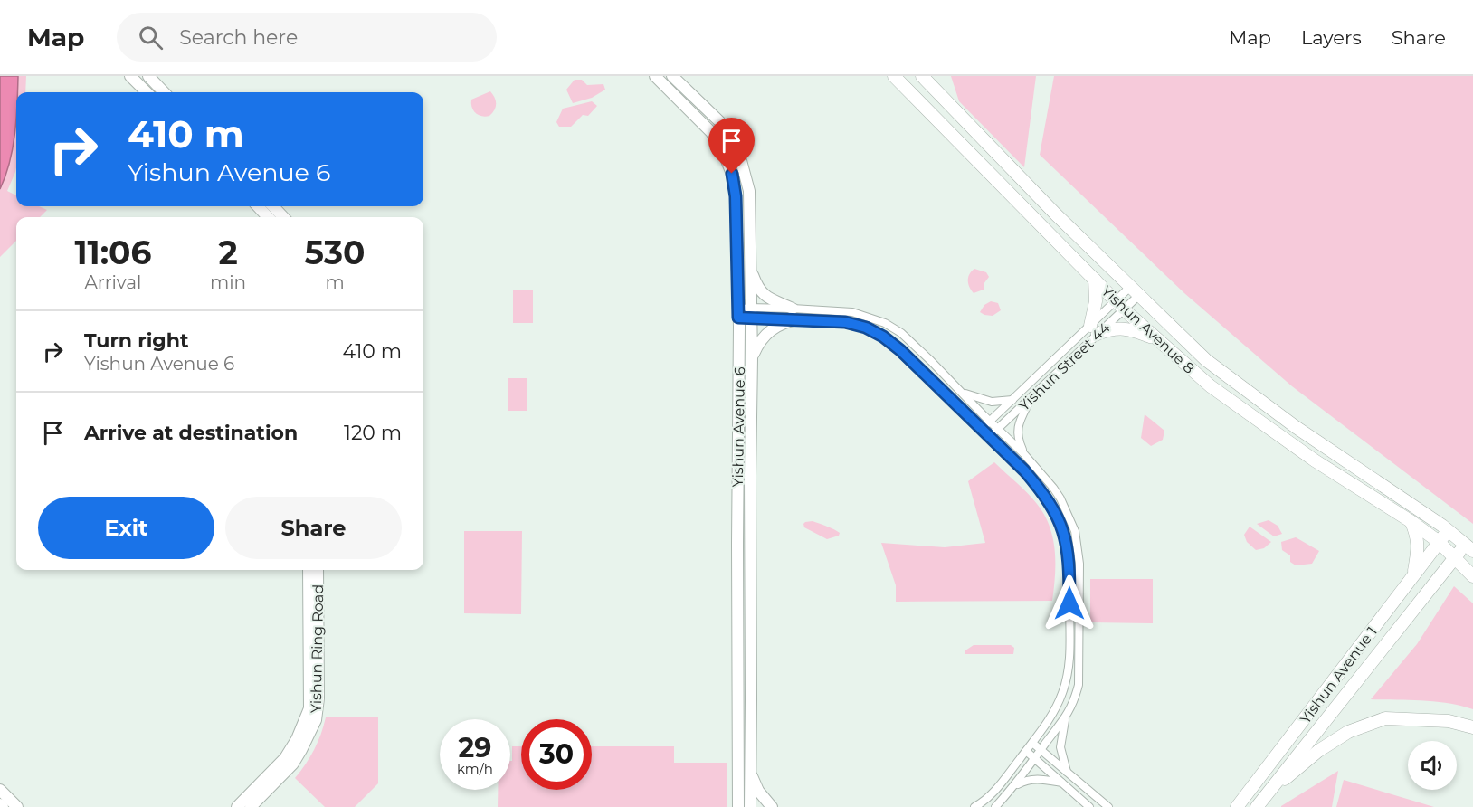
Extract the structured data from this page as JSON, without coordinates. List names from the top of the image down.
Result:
{
  "streets": {
    "main road": [
      "Yishun Avenue 8",
      "Yishun Avenue 6",
      "Yishun Ring Road",
      "Yishun Avenue 1"
    ],
    "street": ["Yishun Street 44"]
  },
  "crossings": [
    ["Yishun Avenue 8", "Yishun Street 44"],
    ["Yishun Avenue 8", "Yishun Avenue 1"]
  ],
  "page": {
    "header": "Map",
    "search": "Search here",
    "nav": ["Map", "Layers", "Share"],
    "turn": ["410 m", "Yishun Avenue 6"],
    "eta": [
      "11:06",
      "Arrival",
      "2",
      "min",
      "530",
      "m"
    ],
    "list": [
      {
        "name": "Turn right",
        "note": "Yishun Avenue 6",
        "value": "410 m"
      },
      {
        "name": "Arrive at destination",
        "value": "120 m"
      }
    ],
    "buttons": ["Exit", "Share"],
    "speed": "29 km/h",
    "limit": "30"
  }
}
